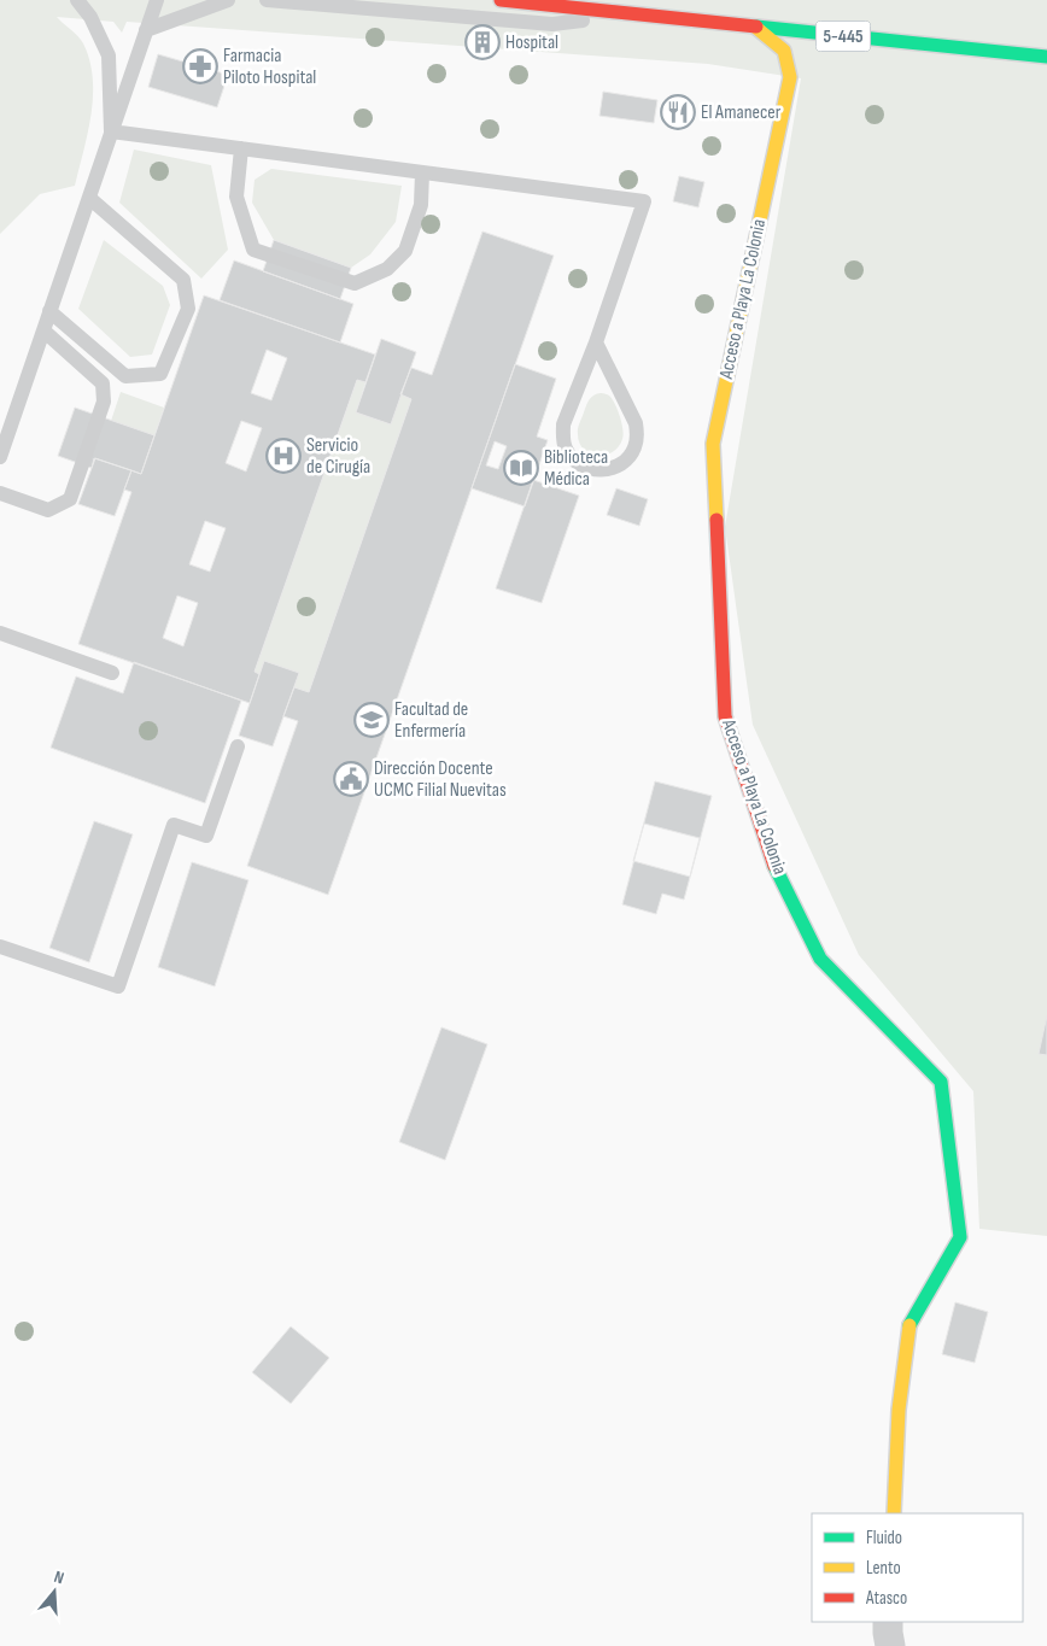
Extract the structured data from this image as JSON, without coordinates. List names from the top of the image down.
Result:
{
  "streets": {
    "main road": ["5-445", "Acceso a Playa La Colonia"]
  },
  "crossings": [
    ["5-445", "Acceso a Playa La Colonia"]
  ],
  "places": {
    "building": ["Hospital"],
    "pharmacy": ["Farmacia Piloto Hospital"],
    "restaurant": ["El Amanecer"],
    "hospital": ["Servicio de Cirugía"],
    "library": ["Biblioteca Médica"],
    "school or university": ["Facultad de Enfermería"],
    "public building": ["Dirección Docente UCMC Filial Nuevitas"]
  },
  "legend": ["Fluido", "Lento", "Atasco"],
  "north": "top"
}
